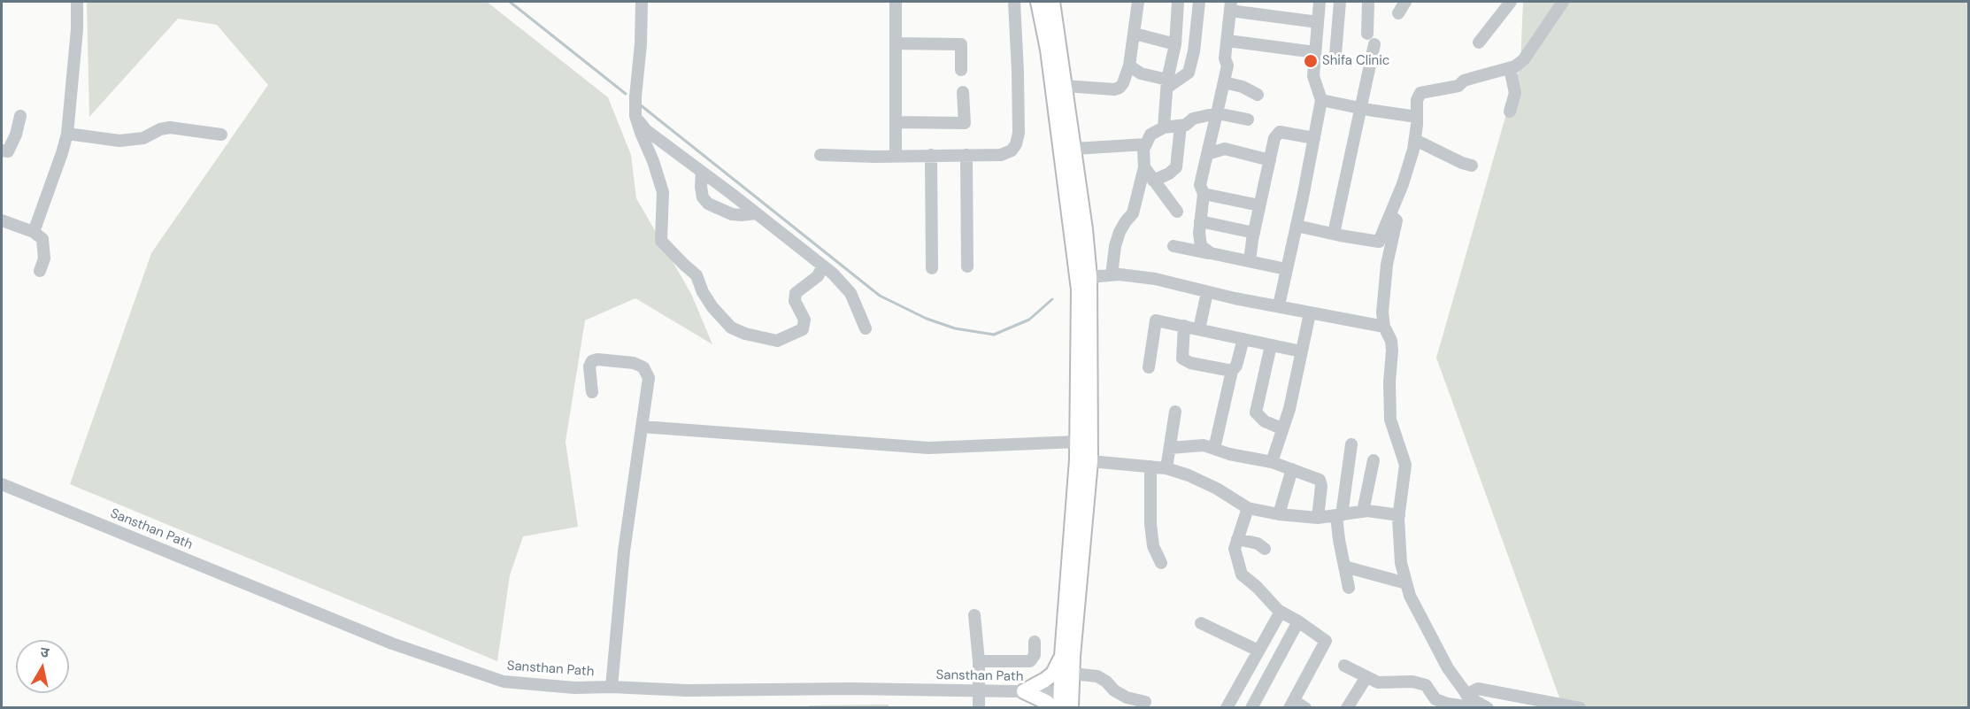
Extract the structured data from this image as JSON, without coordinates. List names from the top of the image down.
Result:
{
  "streets": {
    "street": ["Sansthan Path"]
  },
  "places": ["Shifa Clinic"],
  "north": "top"
}
